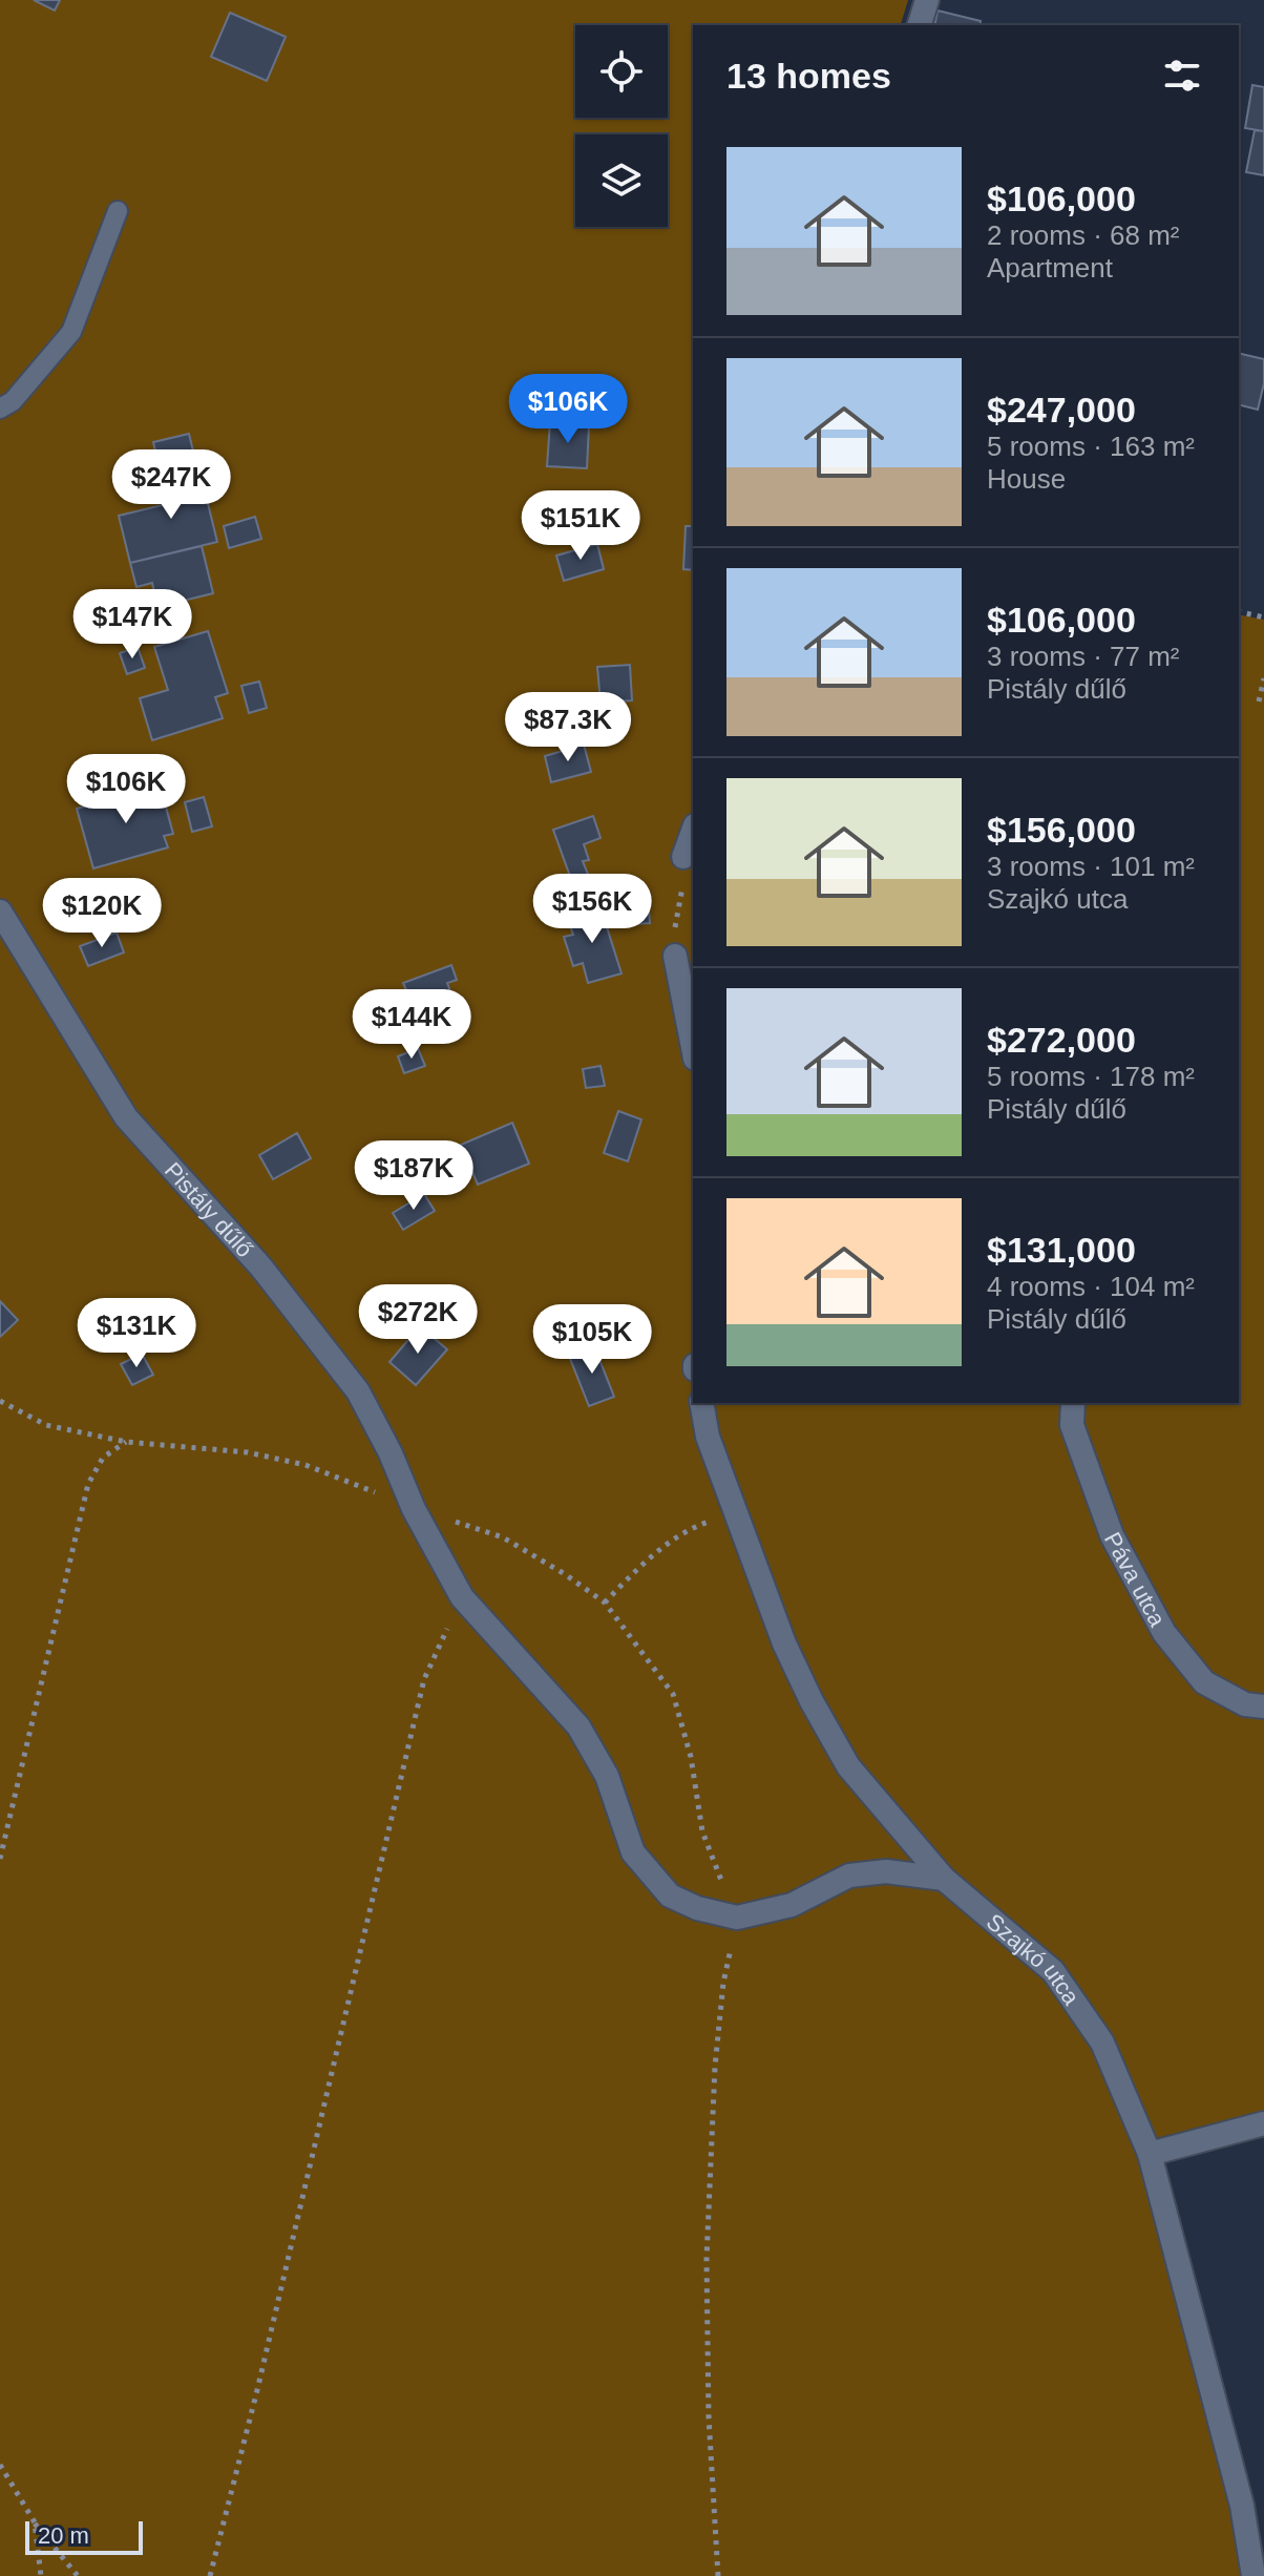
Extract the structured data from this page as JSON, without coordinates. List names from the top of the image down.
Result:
{
  "streets": {
    "street": ["Pistály dűlő", "Páva utca", "Szajkó utca"]
  },
  "scale_bar": "20 m",
  "page": {
    "heading": "13 homes",
    "list": [
      {
        "name": "$106,000",
        "note": "2 rooms · 68 m² · Apartment"
      },
      {
        "name": "$247,000",
        "note": "5 rooms · 163 m² · House"
      },
      {
        "name": "$106,000",
        "note": "3 rooms · 77 m² · Pistály dűlő"
      },
      {
        "name": "$156,000",
        "note": "3 rooms · 101 m² · Szajkó utca"
      },
      {
        "name": "$272,000",
        "note": "5 rooms · 178 m² · Pistály dűlő"
      },
      {
        "name": "$131,000",
        "note": "4 rooms · 104 m² · Pistály dűlő"
      }
    ],
    "price": [
      "$106K",
      "$247K",
      "$151K",
      "$147K",
      "$87.3K",
      "$106K",
      "$156K",
      "$120K",
      "$144K",
      "$187K",
      "$272K",
      "$131K",
      "$105K"
    ],
    "scale": "20 m"
  }
}
